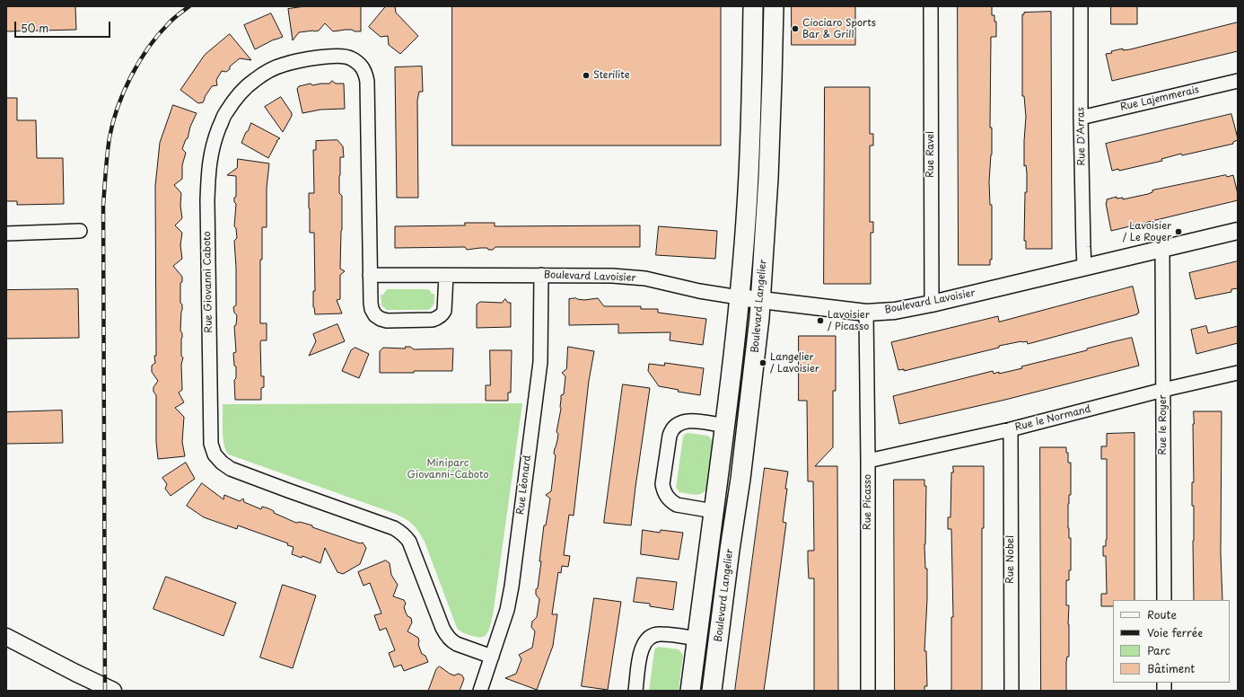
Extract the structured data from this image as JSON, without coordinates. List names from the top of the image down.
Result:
{
  "streets": {
    "main road": ["Boulevard Langelier"],
    "street": [
      "Rue Lajemmerais",
      "Rue D'Arras",
      "Rue Ravel",
      "Boulevard Lavoisier",
      "Rue Giovanni Caboto",
      "Rue le Normand",
      "Rue le Royer",
      "Rue Léonard",
      "Rue Picasso",
      "Rue Nobel"
    ]
  },
  "crossings": [
    ["Rue Lajemmerais", "Rue D'Arras"],
    ["Rue D'Arras", "Boulevard Lavoisier"],
    ["Rue Ravel", "Boulevard Lavoisier"],
    ["Boulevard Lavoisier", "Rue Giovanni Caboto"],
    ["Boulevard Lavoisier", "Boulevard Langelier"],
    ["Boulevard Lavoisier", "Rue le Royer"],
    ["Boulevard Lavoisier", "Rue Léonard"],
    ["Boulevard Lavoisier", "Rue Picasso"],
    ["Rue Giovanni Caboto", "Rue Léonard"],
    ["Rue le Normand", "Rue le Royer"],
    ["Rue le Normand", "Rue Picasso"],
    ["Rue le Normand", "Rue Nobel"]
  ],
  "parks": ["Miniparc Giovanni-Caboto"],
  "places": [
    "Ciociaro Sports Bar & Grill",
    "Sterilite",
    "Lavoisier / Le Royer",
    "Lavoisier / Picasso",
    "Langelier / Lavoisier"
  ],
  "legend": [
    "Route",
    "Voie ferrée",
    "Parc",
    "Bâtiment"
  ],
  "scale_bar": "50 m"
}
